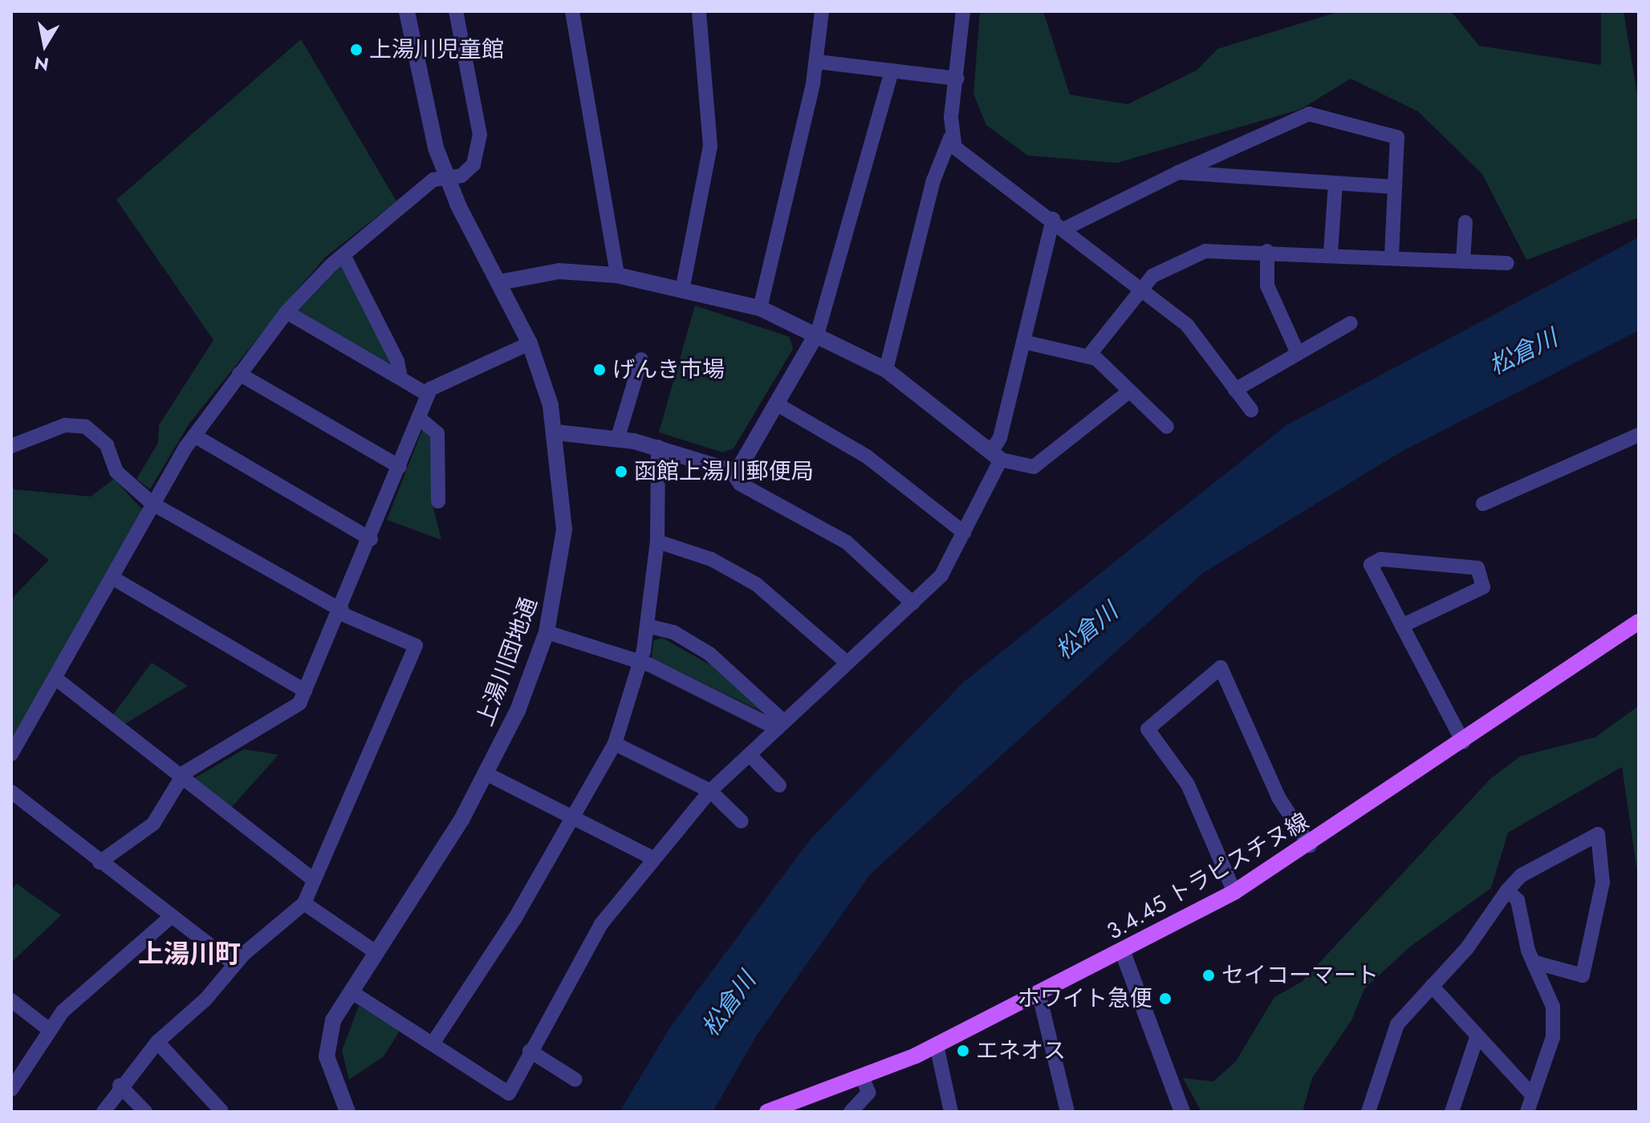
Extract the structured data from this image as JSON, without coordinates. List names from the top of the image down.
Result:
{
  "streets": {
    "main road": ["3.4.45 トラピスチヌ線"],
    "street": ["上湯川団地通"]
  },
  "districts": ["上湯川町"],
  "water": ["松倉川"],
  "places": [
    "上湯川児童館",
    "げんき市場",
    "函館上湯川郵便局",
    "セイコーマート",
    "ホワイト急便",
    "エネオス"
  ],
  "north": "bottom"
}
